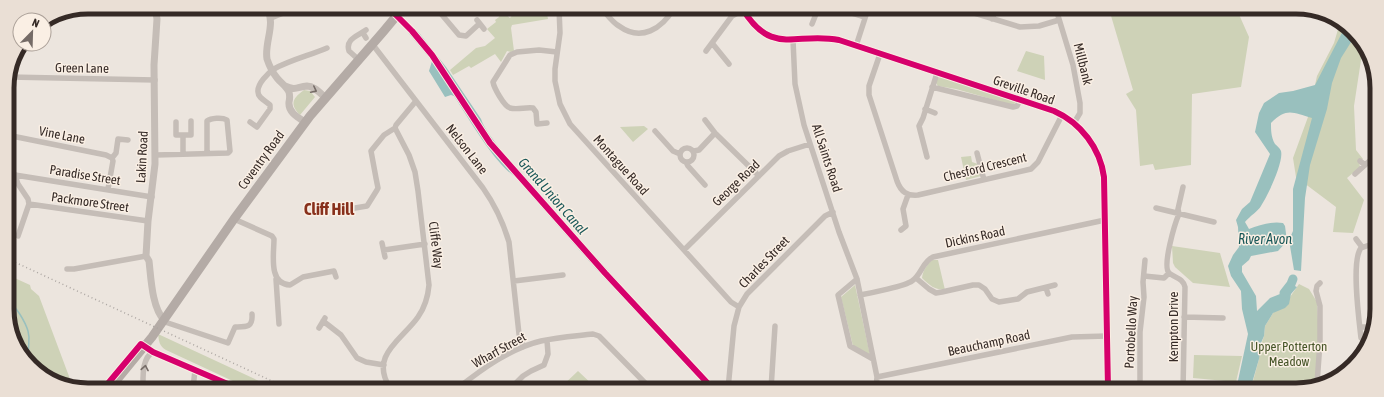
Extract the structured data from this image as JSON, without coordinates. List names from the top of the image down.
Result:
{
  "streets": {
    "main road": ["Coventry Road"],
    "street": [
      "Millbank",
      "Green Lane",
      "Greville Road",
      "Vine Lane",
      "Nelson Lane",
      "Lakin Road",
      "All Saints Road",
      "Montague Road",
      "Chesford Crescent",
      "Paradise Street",
      "George Road",
      "Packmore Street",
      "Dickins Road",
      "Cliffe Way",
      "Charles Street",
      "Kempton Drive",
      "Portobello Way",
      "Beauchamp Road",
      "Wharf Street"
    ]
  },
  "crossings": [
    ["Millbank", "Greville Road"],
    ["Green Lane", "Lakin Road"],
    ["Greville Road", "All Saints Road"],
    ["Greville Road", "Chesford Crescent"],
    ["Greville Road", "Dickins Road"],
    ["Greville Road", "Beauchamp Road"],
    ["Nelson Lane", "Coventry Road"],
    ["Nelson Lane", "Wharf Street"],
    ["Lakin Road", "Coventry Road"],
    ["Lakin Road", "Paradise Street"],
    ["Lakin Road", "Packmore Street"],
    ["All Saints Road", "George Road"],
    ["All Saints Road", "Charles Street"],
    ["All Saints Road", "Beauchamp Road"],
    ["Montague Road", "George Road"],
    ["Montague Road", "Charles Street"],
    ["Kempton Drive", "Portobello Way"]
  ],
  "districts": ["Cliff Hill"],
  "water": ["Grand Union Canal", "River Avon"],
  "parks": ["Upper Potterton Meadow"],
  "north": "top right"
}
